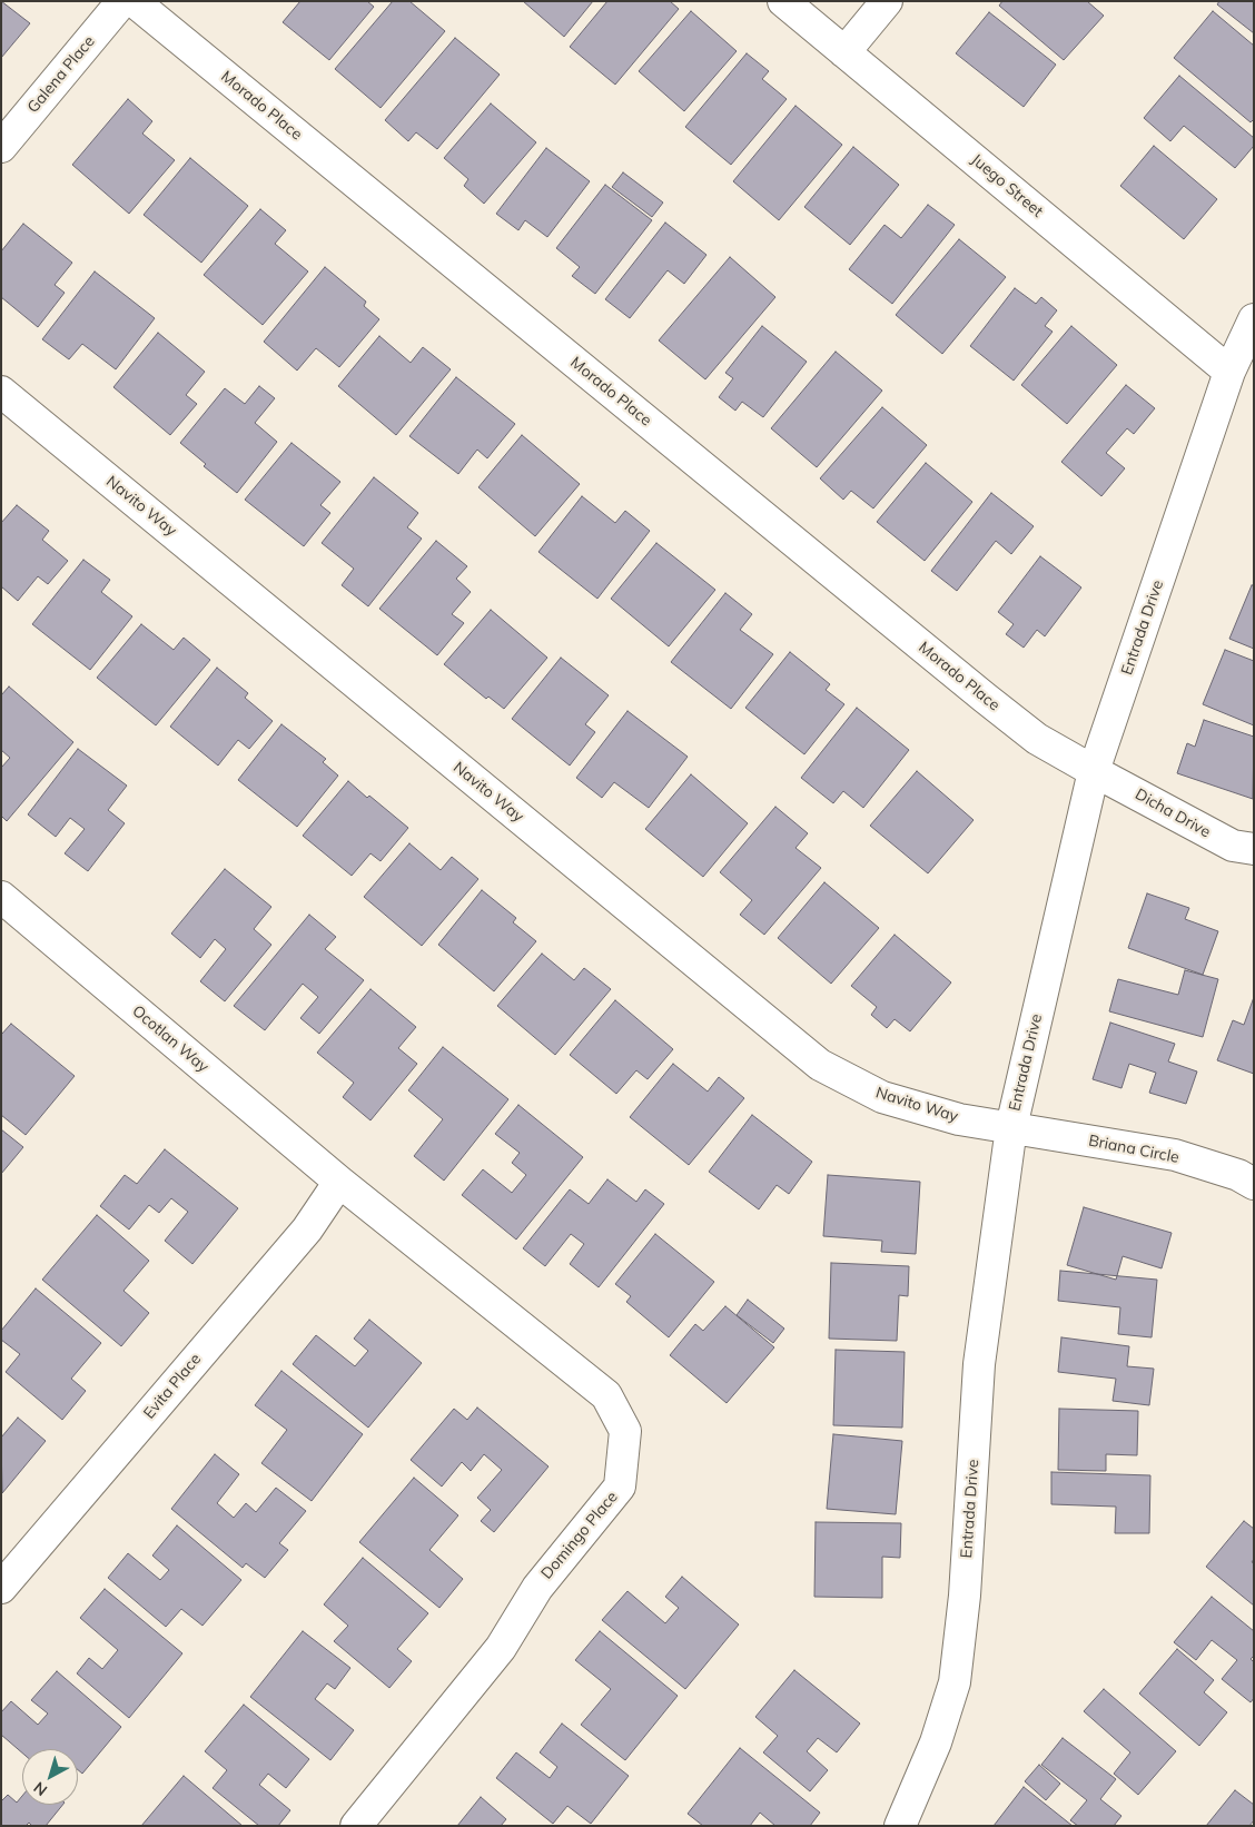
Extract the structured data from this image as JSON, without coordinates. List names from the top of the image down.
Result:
{
  "streets": {
    "street": [
      "Galena Place",
      "Morado Place",
      "Juego Street",
      "Navito Way",
      "Entrada Drive",
      "Dicha Drive",
      "Ocotlan Way",
      "Briana Circle",
      "Evita Place",
      "Domingo Place"
    ]
  },
  "crossings": [
    ["Morado Place", "Entrada Drive"],
    ["Morado Place", "Dicha Drive"],
    ["Juego Street", "Entrada Drive"],
    ["Navito Way", "Entrada Drive"],
    ["Navito Way", "Briana Circle"],
    ["Entrada Drive", "Dicha Drive"],
    ["Entrada Drive", "Briana Circle"],
    ["Ocotlan Way", "Evita Place"],
    ["Ocotlan Way", "Domingo Place"],
    ["Evita Place", "Domingo Place"]
  ],
  "north": "bottom left"
}
